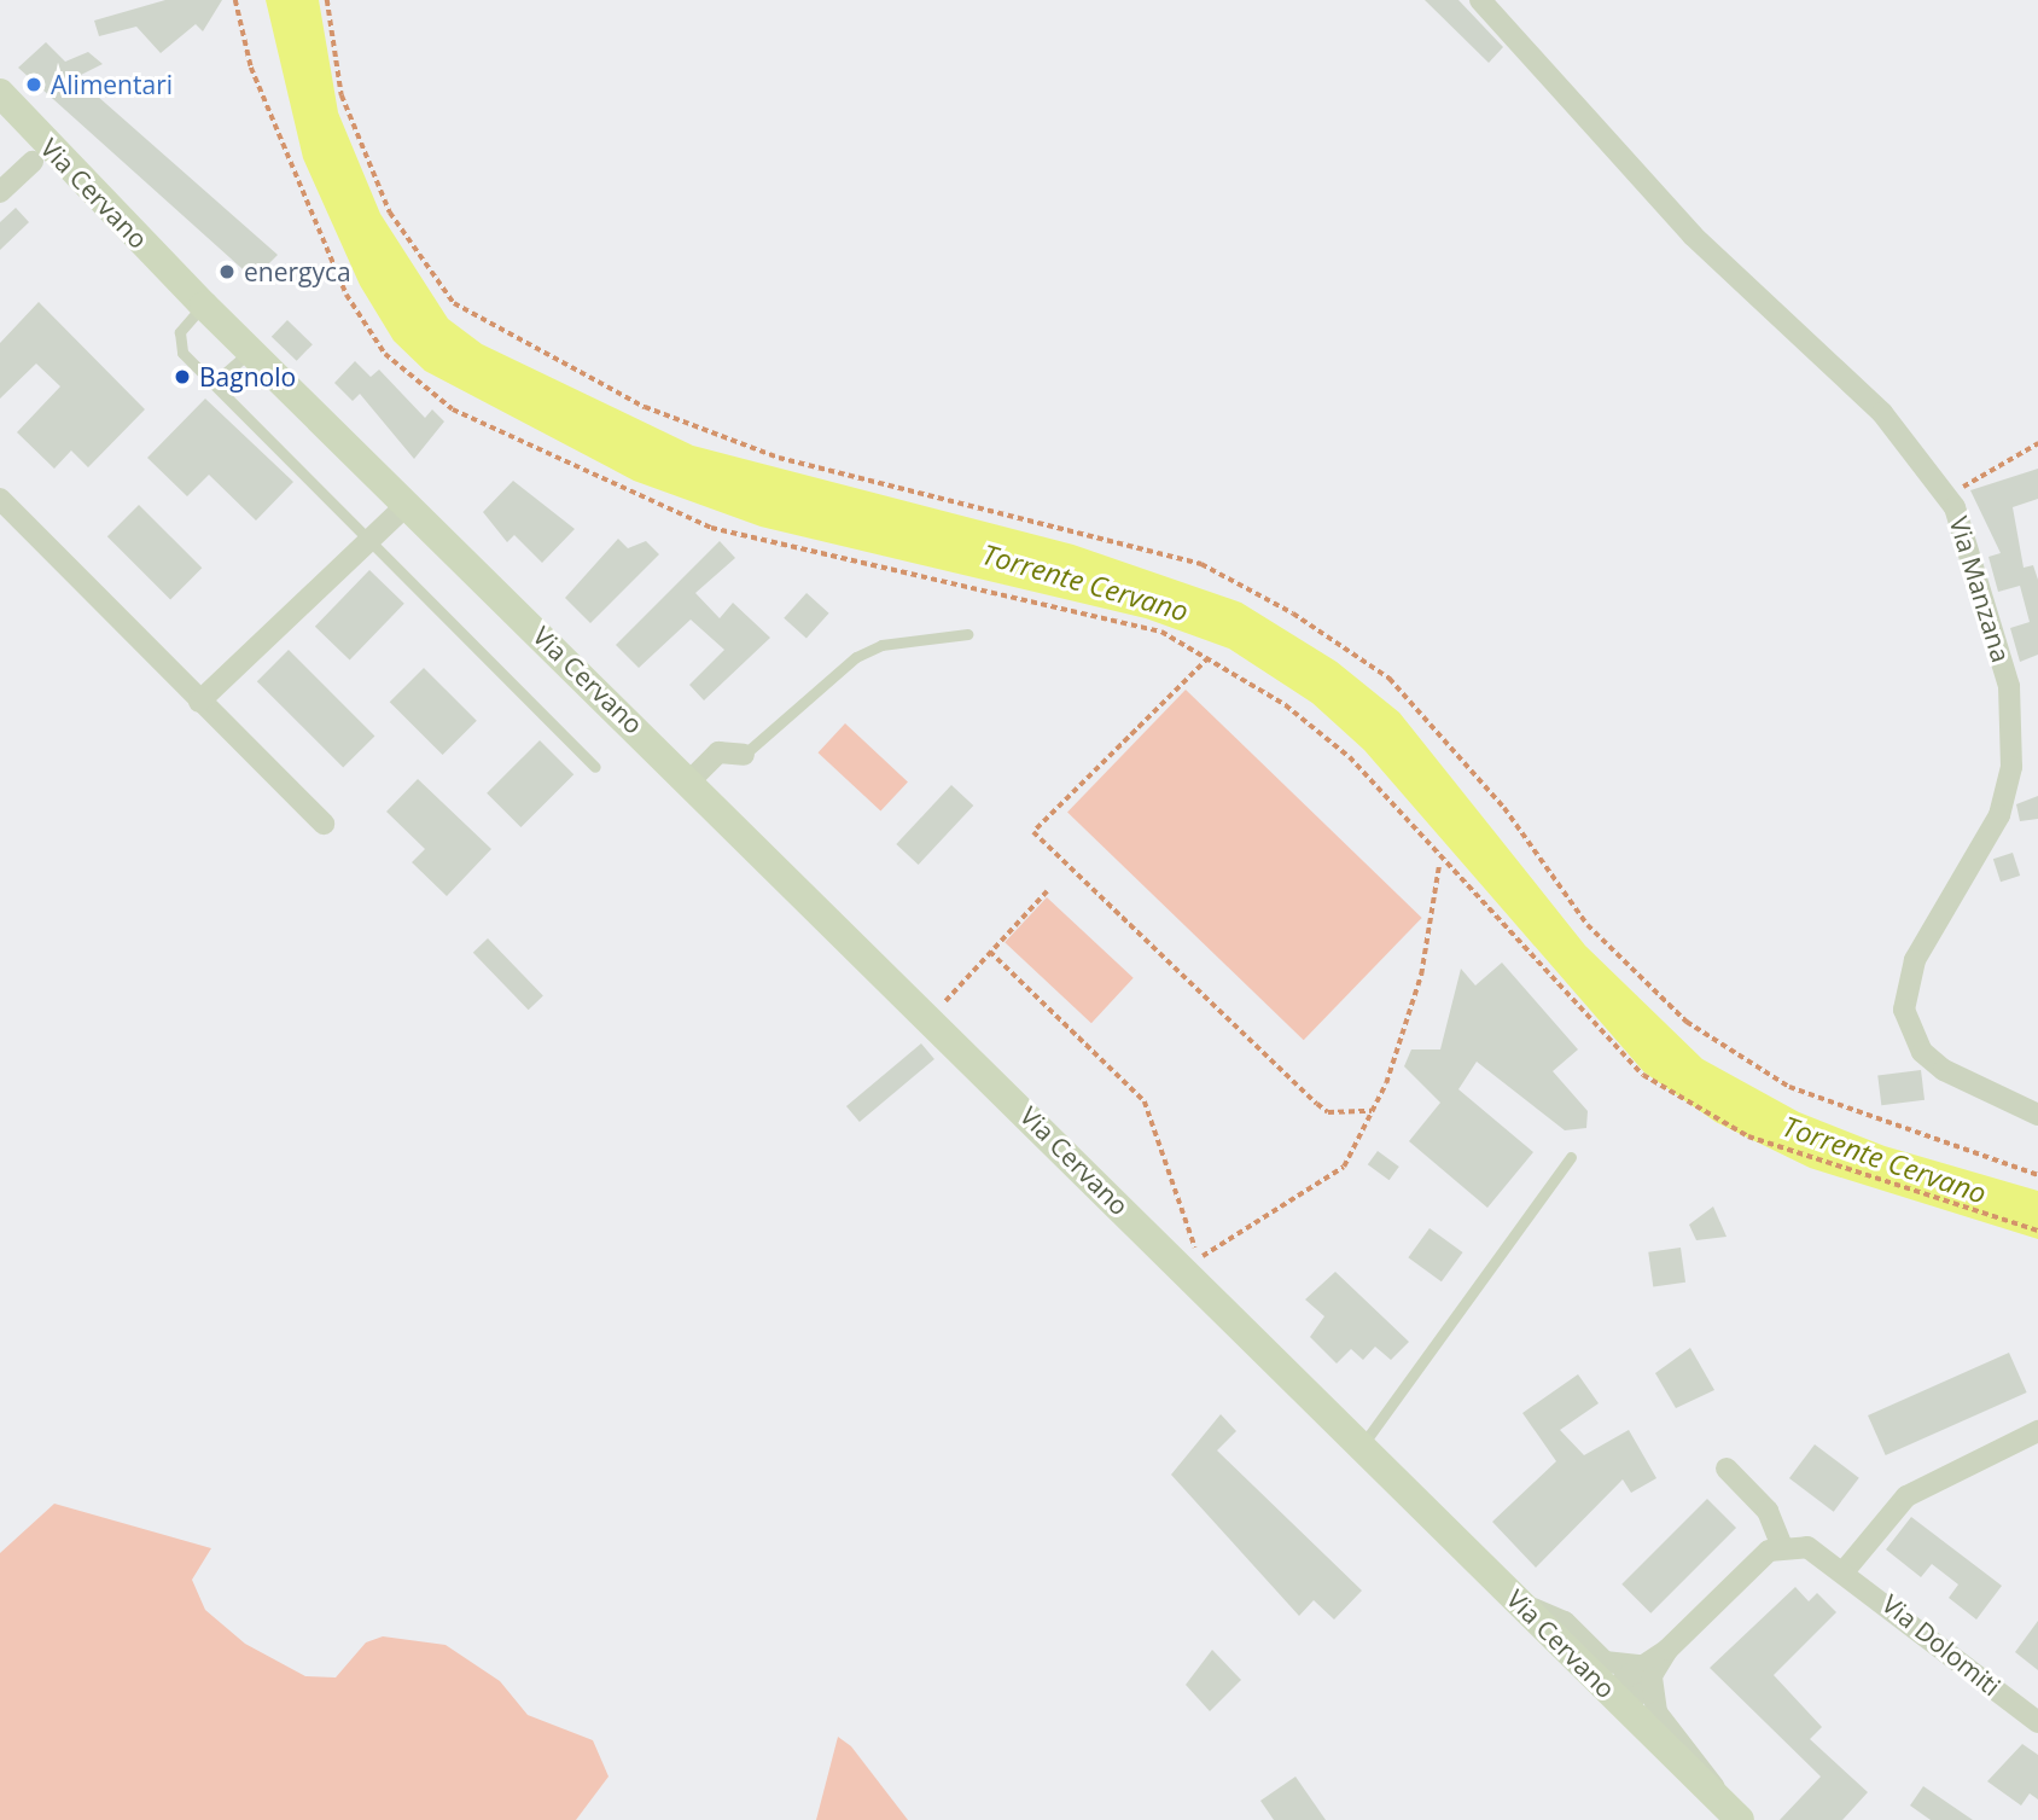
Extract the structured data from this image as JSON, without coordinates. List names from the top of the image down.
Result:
{
  "streets": {
    "main road": ["Via Cervano"],
    "street": ["Via Manzana", "Via Dolomiti"]
  },
  "water": ["Torrente Cervano"],
  "places": ["Alimentari", "energyca", "Bagnolo"]
}
